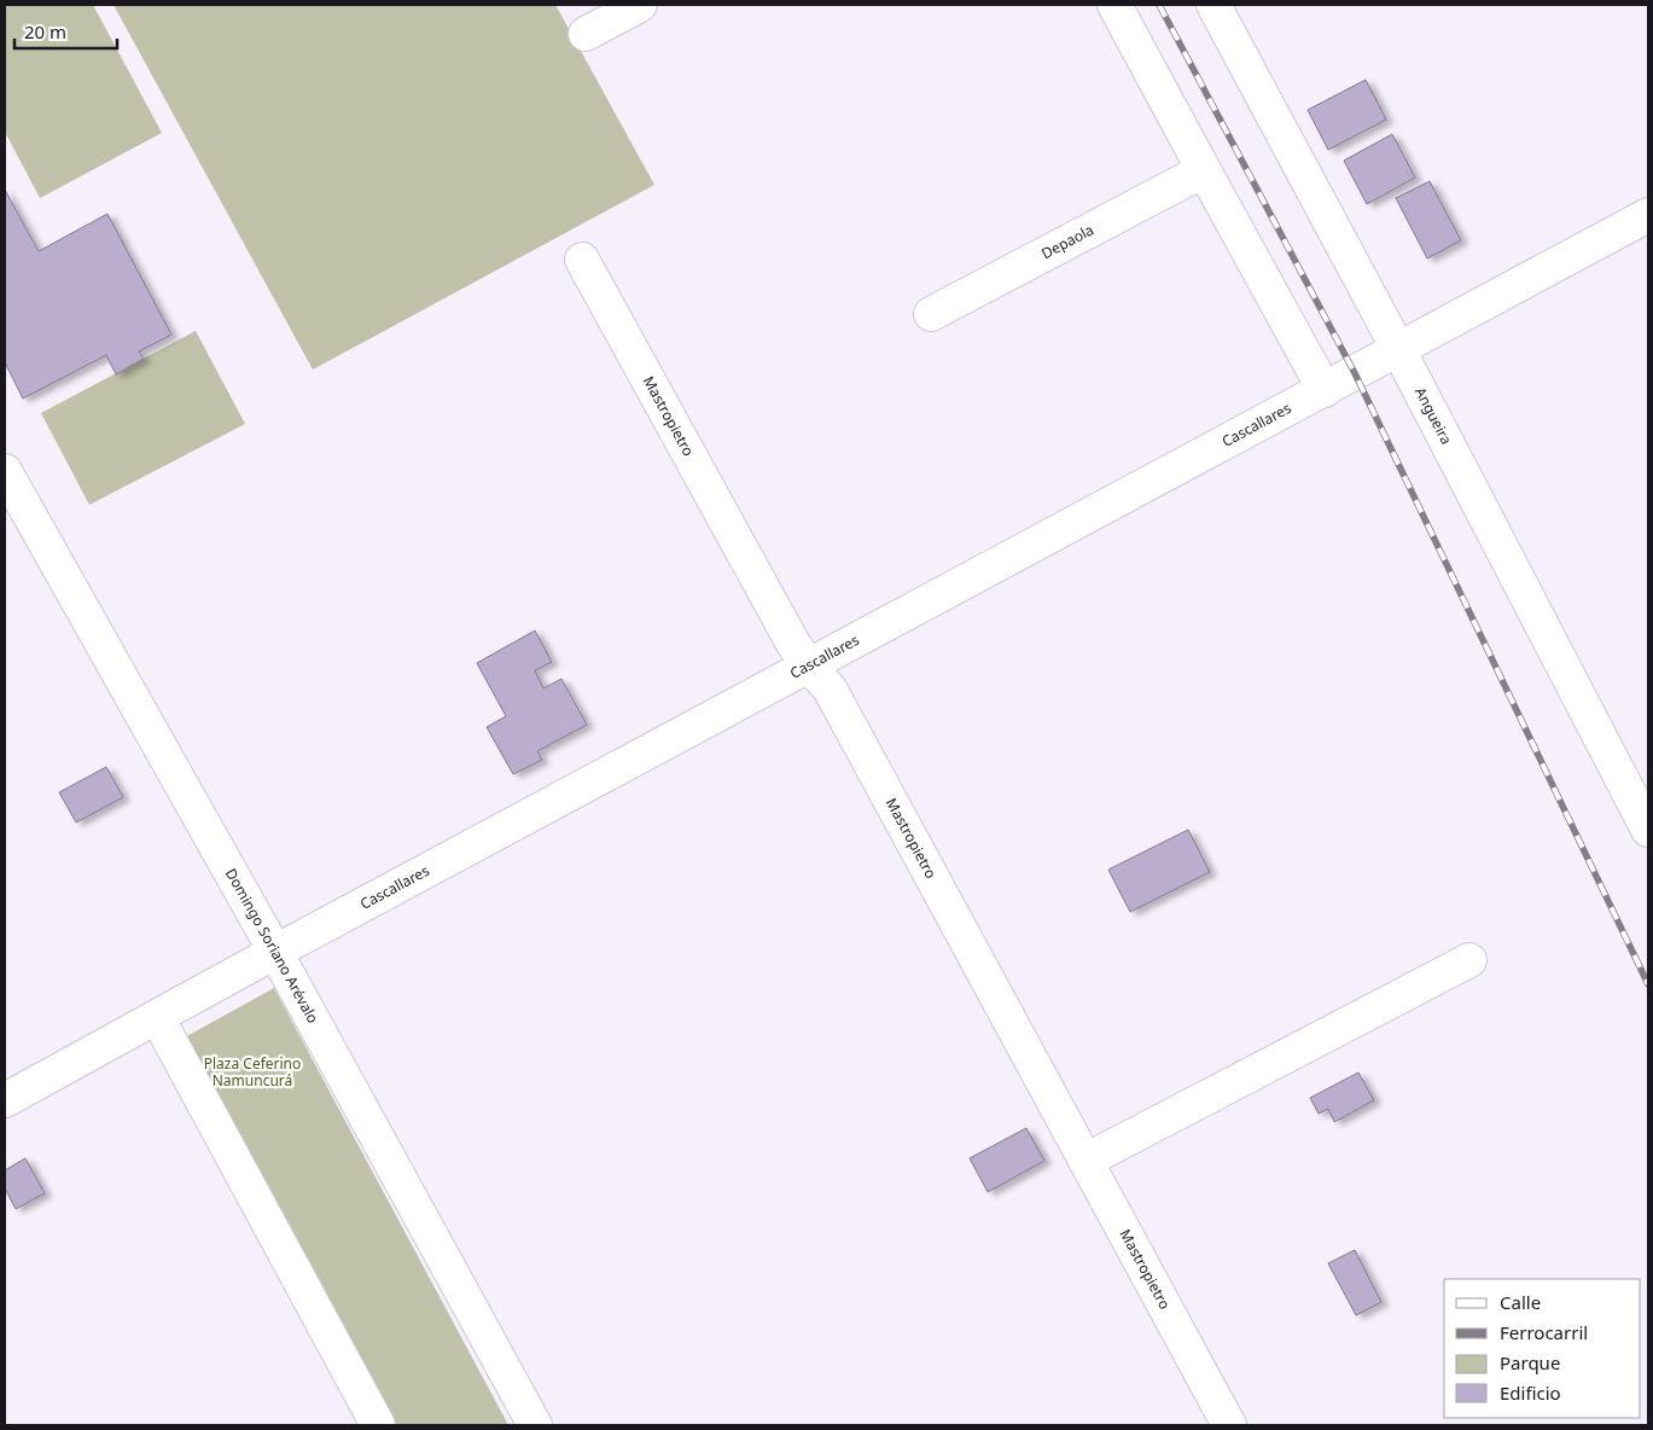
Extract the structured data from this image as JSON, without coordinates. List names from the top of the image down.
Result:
{
  "streets": {
    "street": [
      "Depaola",
      "Mastropietro",
      "Angueira",
      "Cascallares",
      "Domingo Soriano Arévalo"
    ]
  },
  "crossings": [
    ["Mastropietro", "Cascallares"],
    ["Angueira", "Cascallares"],
    ["Cascallares", "Domingo Soriano Arévalo"]
  ],
  "parks": ["Plaza Ceferino Namuncurá"],
  "legend": [
    "Calle",
    "Ferrocarril",
    "Parque",
    "Edificio"
  ],
  "scale_bar": "20 m"
}
